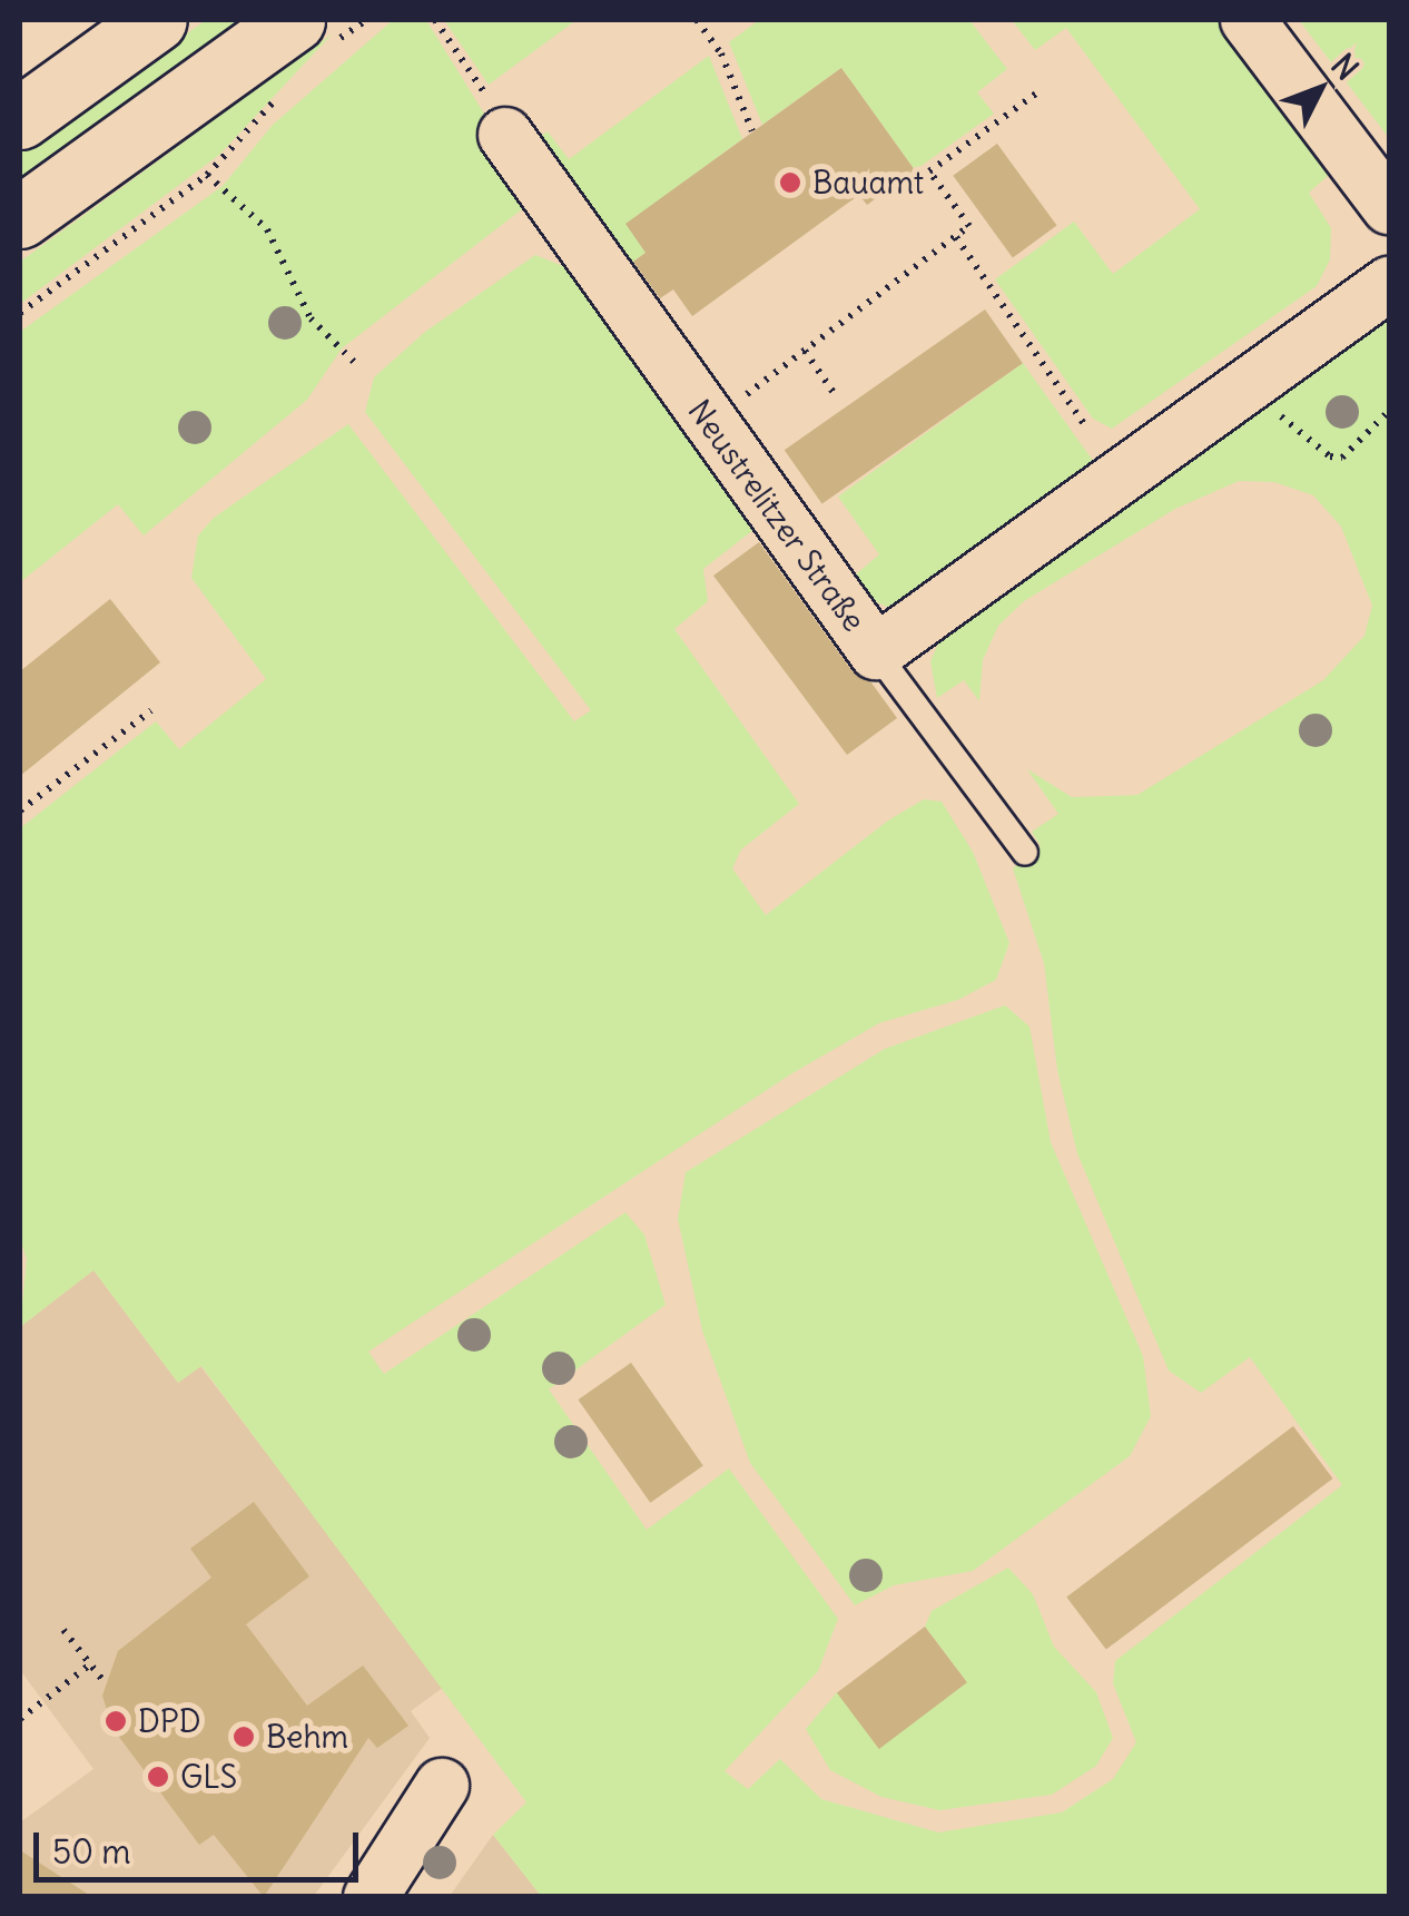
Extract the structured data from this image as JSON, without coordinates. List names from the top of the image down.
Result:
{
  "streets": {
    "street": ["Neustrelitzer Straße"]
  },
  "places": [
    "Bauamt",
    "DPD",
    "Behm",
    "GLS"
  ],
  "scale_bar": "50 m",
  "north": "top right"
}
